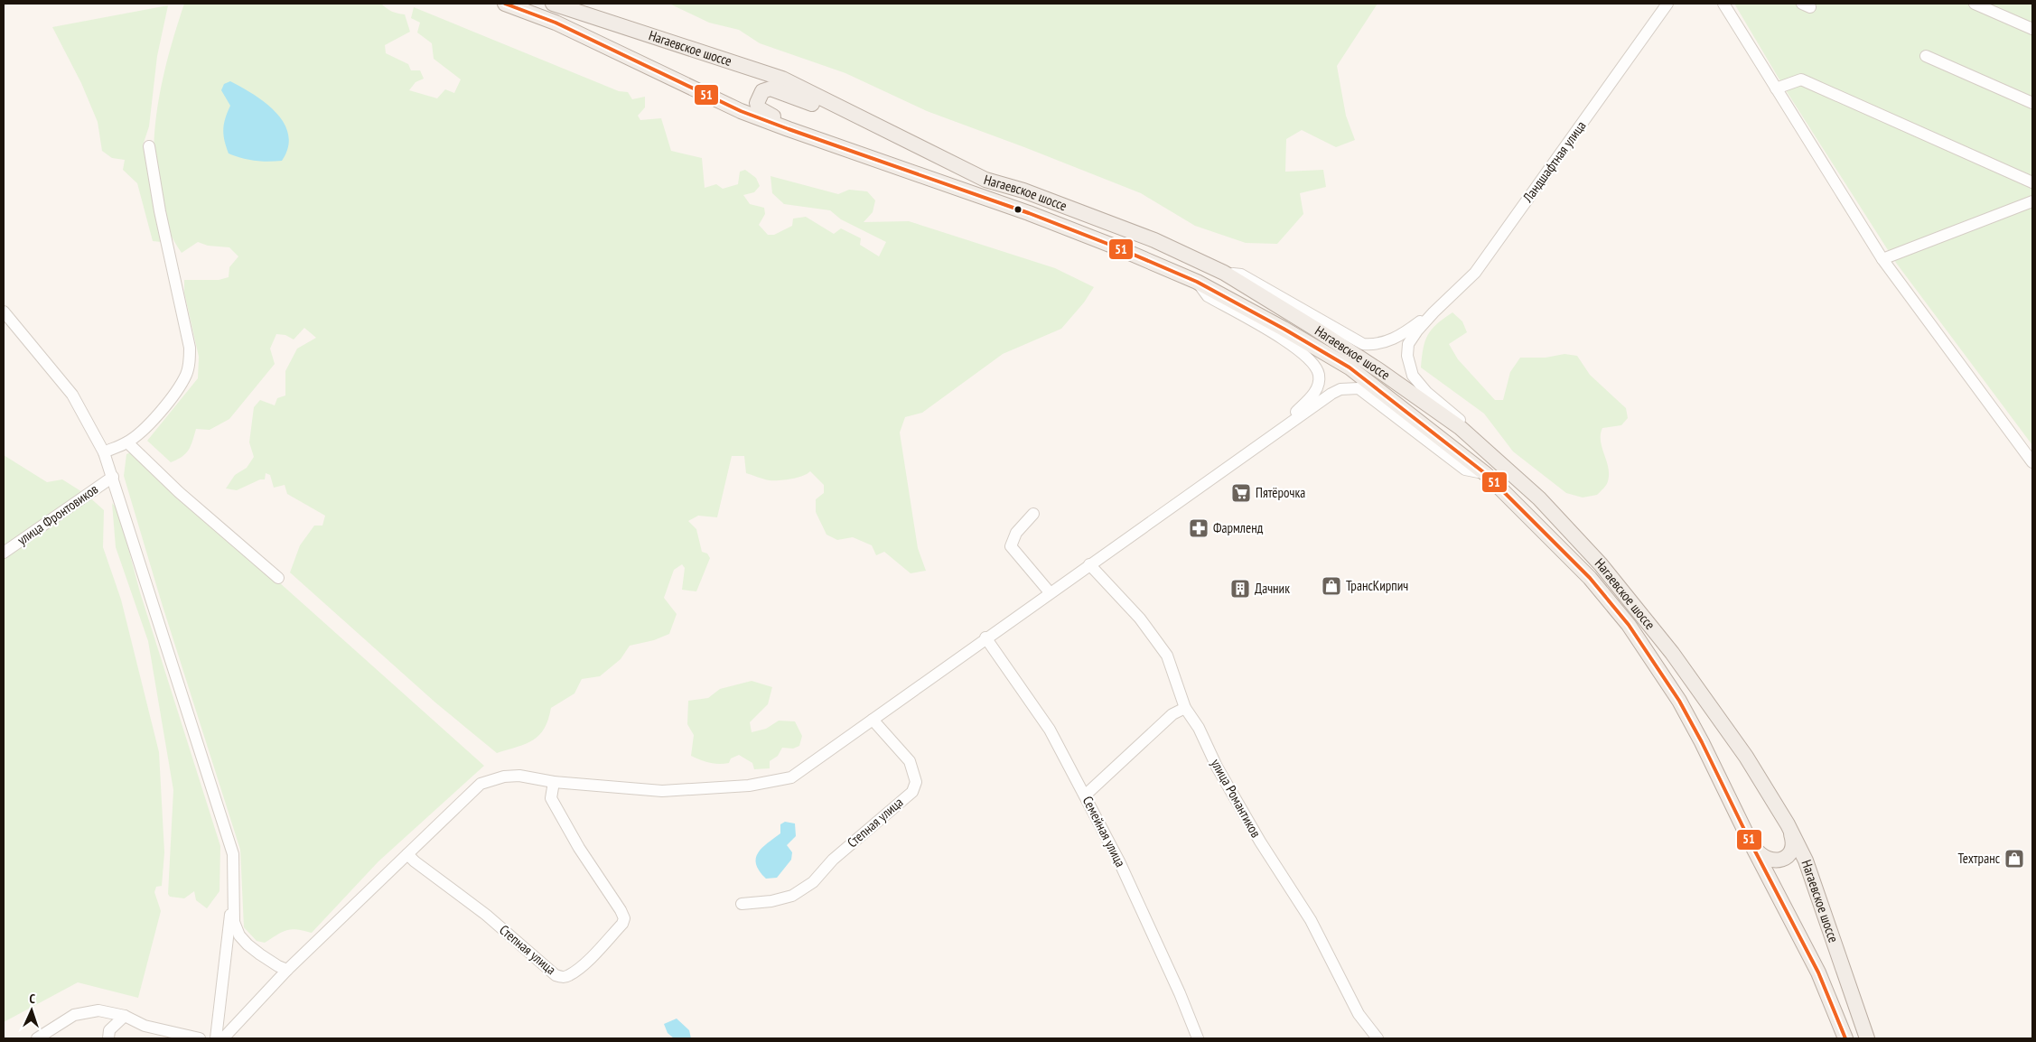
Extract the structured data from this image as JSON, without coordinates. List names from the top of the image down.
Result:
{
  "streets": {
    "main road": ["Нагаевское шоссе"],
    "street": [
      "Ландшафтная улица",
      "улица Фронтовиков",
      "улица Романтиков",
      "Степная улица",
      "Семейная улица"
    ]
  },
  "places": {
    "supermarket": ["Пятёрочка"],
    "pharmacy": ["Фармленд"],
    "shop": ["ТрансКирпич", "Техтранс"],
    "building": ["Дачник"]
  },
  "lines": ["transit line 51"],
  "north": "top"
}
